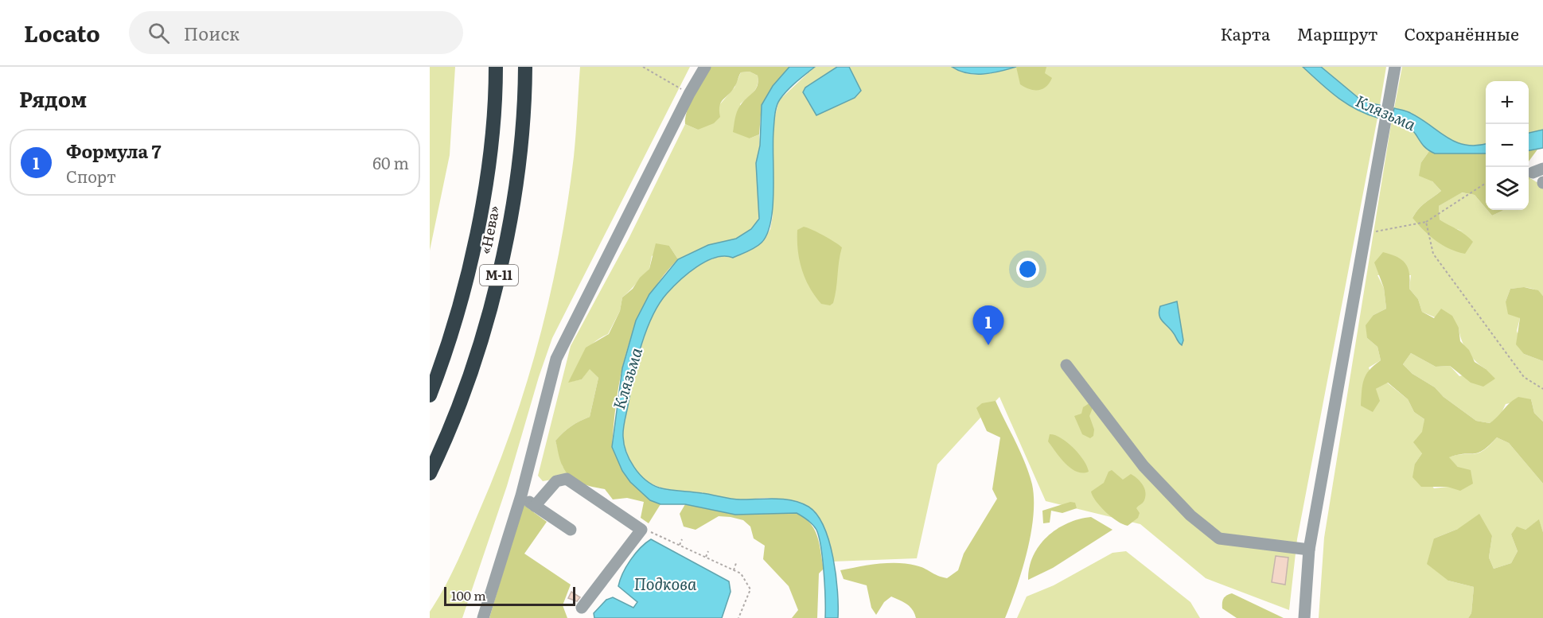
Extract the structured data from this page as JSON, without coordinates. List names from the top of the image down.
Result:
{
  "streets": {
    "highway": ["«Нева»", "М-11"]
  },
  "water": ["Клязьма", "Подкова"],
  "scale_bar": "100 m",
  "page": {
    "header": "Locato",
    "search": "Поиск",
    "nav": ["Карта", "Маршрут", "Сохранённые"],
    "heading": "Рядом",
    "map_buttons": ["+", "−"],
    "list": [
      {
        "mark": "1",
        "name": "Формула 7",
        "note": "Спорт",
        "value": "60 m"
      }
    ],
    "pins": "1",
    "scale": "100 m"
  }
}
